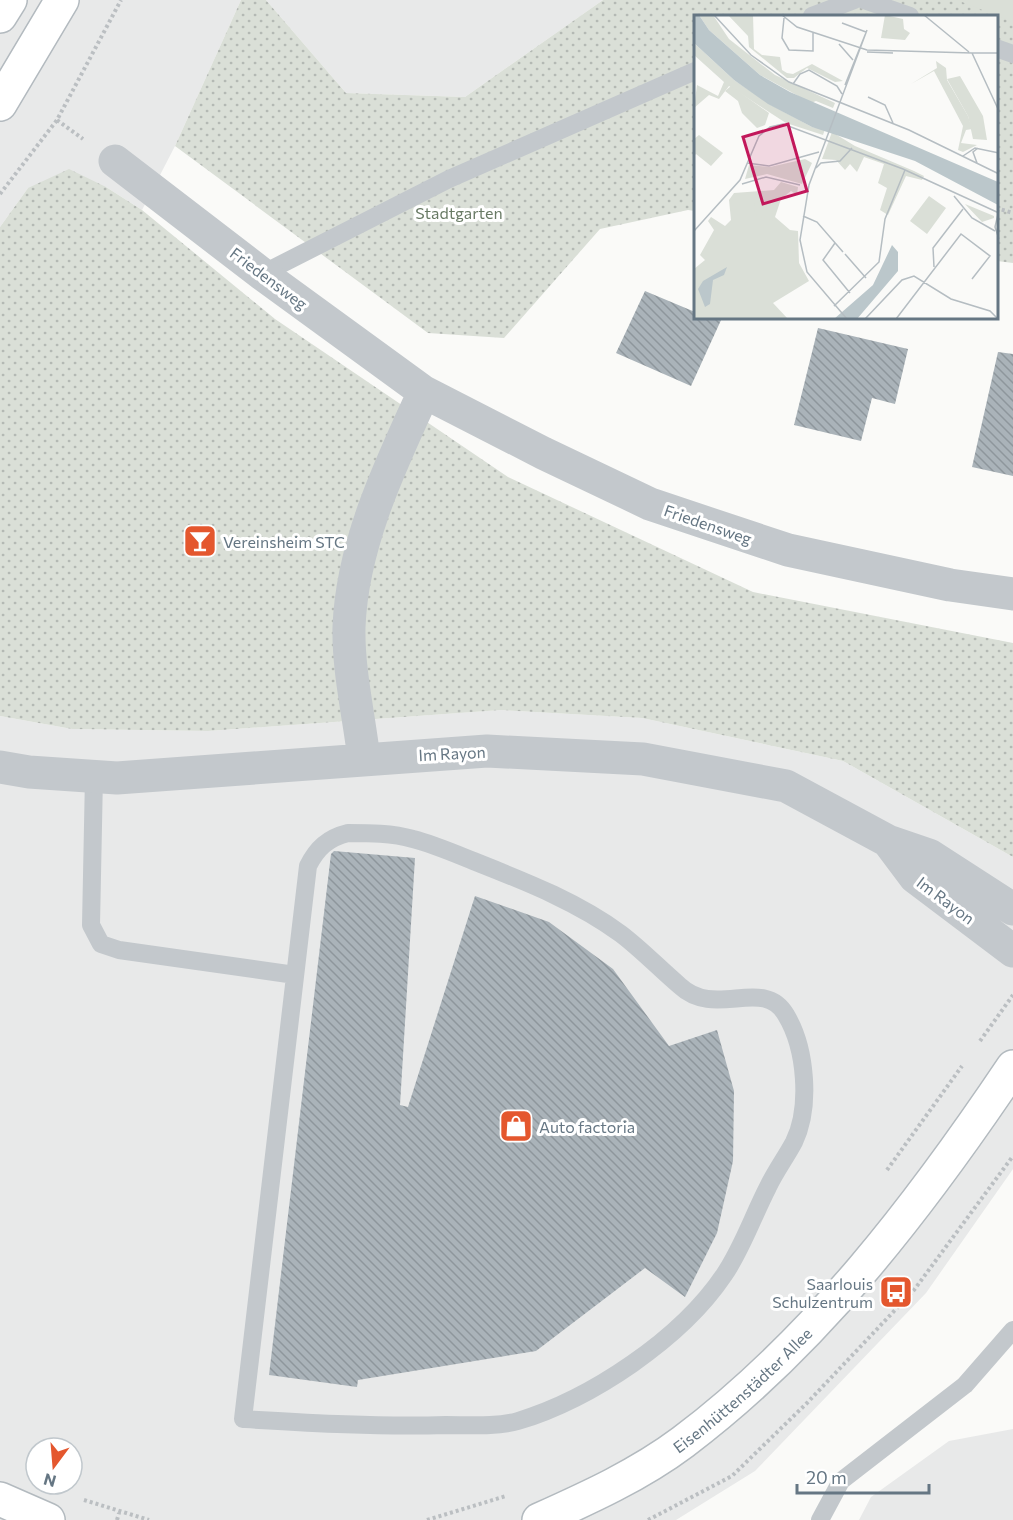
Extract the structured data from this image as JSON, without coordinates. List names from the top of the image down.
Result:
{
  "streets": {
    "street": ["Friedensweg", "Im Rayon", "Eisenhüttenstädter Allee"]
  },
  "parks": ["Stadtgarten"],
  "places": {
    "bar": ["Vereinsheim STC"],
    "shop": ["Auto factoria"],
    "bus stop": ["Saarlouis Schulzentrum"]
  },
  "scale_bar": "20 m",
  "north": "bottom"
}
